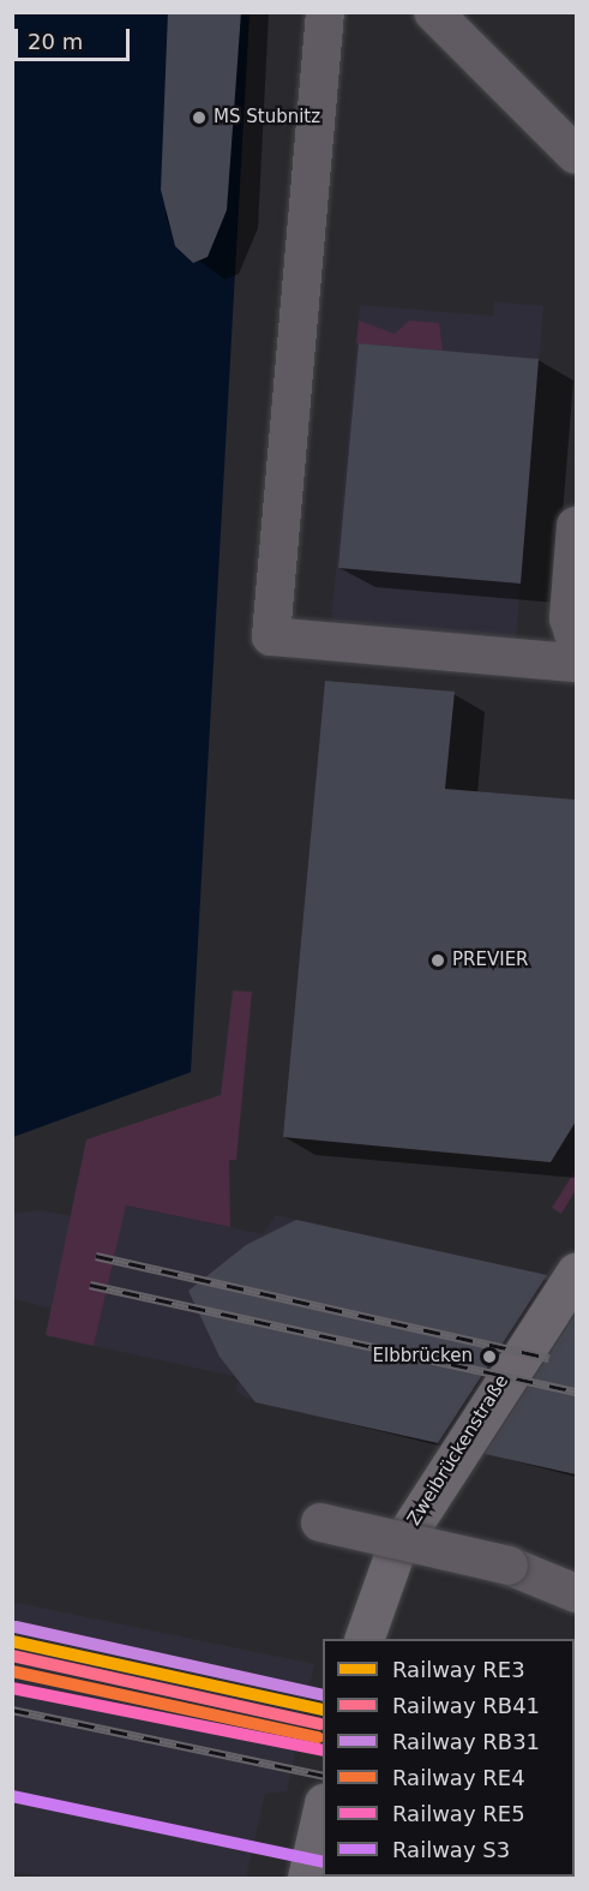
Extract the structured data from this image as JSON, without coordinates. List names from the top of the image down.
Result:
{
  "streets": {
    "main road": ["Zweibrückenstraße"]
  },
  "places": ["MS Stubnitz", "PREVIER", "Elbbrücken"],
  "lines": [
    "rail line RB31",
    "rail line RE3",
    "rail line RB41",
    "rail line RE4",
    "rail line RE5",
    "rail line S3"
  ],
  "legend": [
    "Railway RE3",
    "Railway RB41",
    "Railway RB31",
    "Railway RE4",
    "Railway RE5",
    "Railway S3"
  ],
  "scale_bar": "20 m"
}
